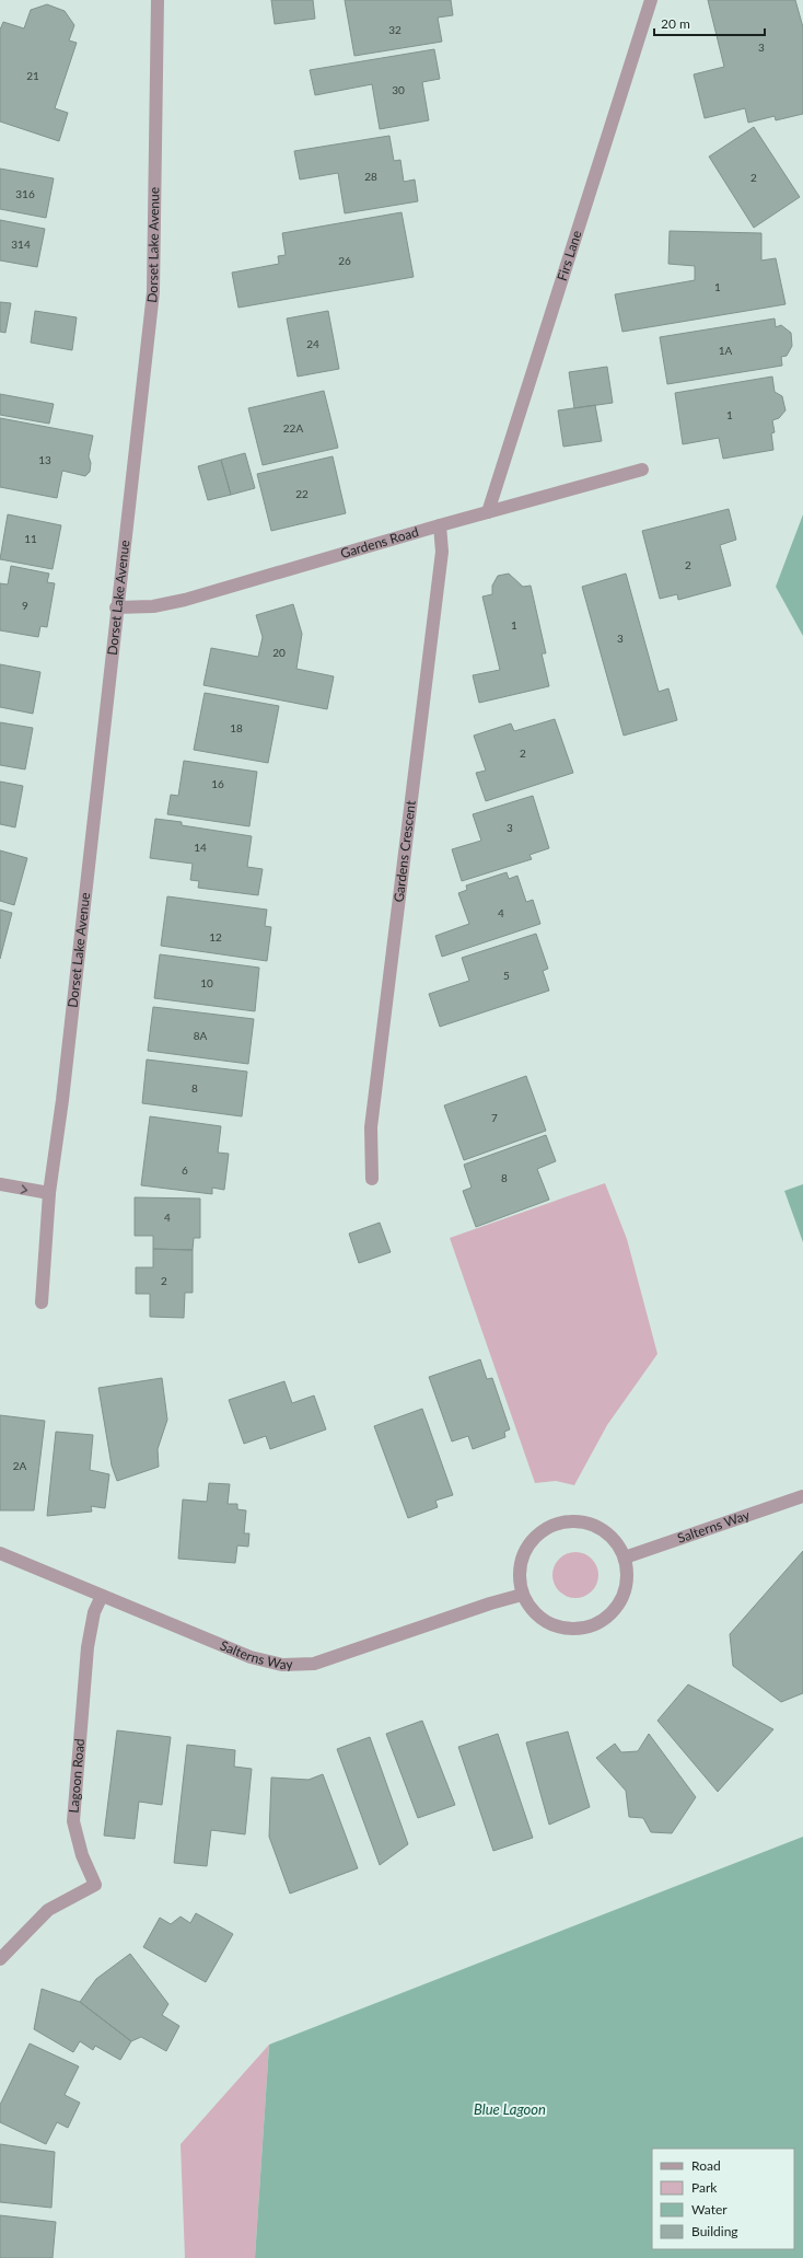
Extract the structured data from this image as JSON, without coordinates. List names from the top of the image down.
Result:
{
  "streets": {
    "street": [
      "Dorset Lake Avenue",
      "Firs Lane",
      "Gardens Road",
      "Gardens Crescent",
      "Salterns Way",
      "Lagoon Road"
    ]
  },
  "crossings": [
    ["Dorset Lake Avenue", "Gardens Road"],
    ["Firs Lane", "Gardens Road"],
    ["Gardens Road", "Gardens Crescent"],
    ["Salterns Way", "Lagoon Road"]
  ],
  "water": ["Blue Lagoon"],
  "house_numbers": [
    "32",
    "3",
    "21",
    "30",
    "28",
    "2",
    "316",
    "314",
    "26",
    "1",
    "24",
    "1A",
    "1",
    "22A",
    "13",
    "22",
    "11",
    "2",
    "9",
    "1",
    "3",
    "20",
    "18",
    "2",
    "16",
    "3",
    "14",
    "4",
    "12",
    "5",
    "10",
    "8A",
    "8",
    "7",
    "6",
    "8",
    "4",
    "2",
    "2A"
  ],
  "legend": [
    "Road",
    "Park",
    "Water",
    "Building"
  ],
  "scale_bar": "20 m"
}
